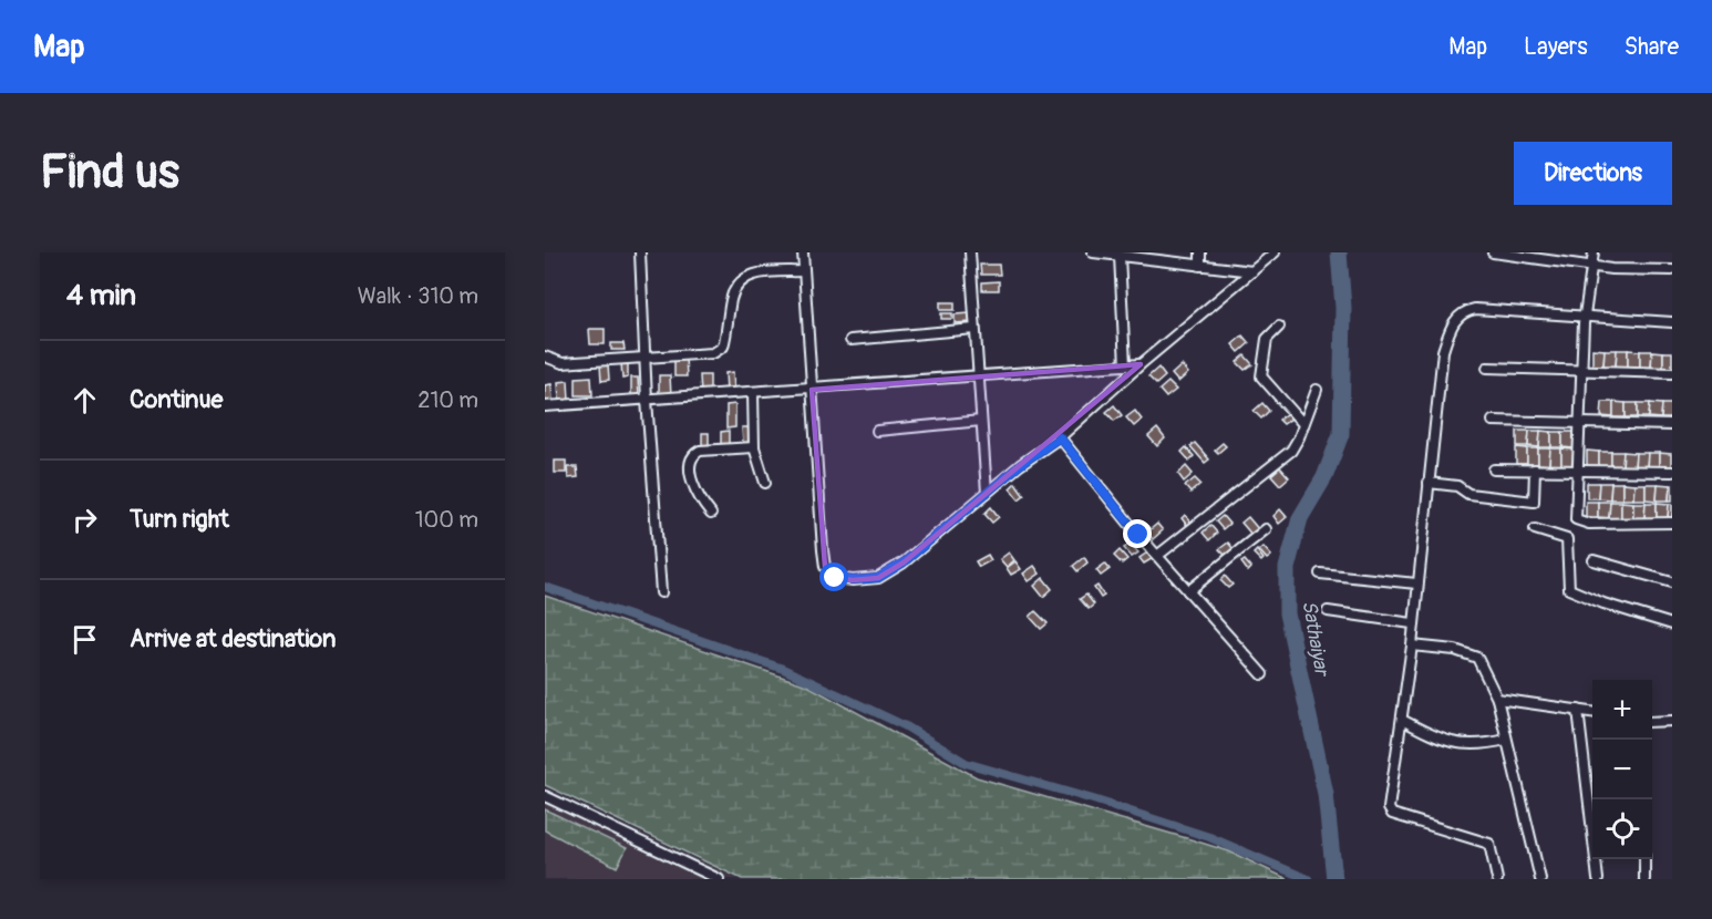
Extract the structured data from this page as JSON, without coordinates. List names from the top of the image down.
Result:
{
  "water": ["Sathaiyar"],
  "page": {
    "header": "Map",
    "nav": ["Map", "Layers", "Share"],
    "buttons": "Directions",
    "title": "Find us",
    "heading": ["4 min", "Walk · 310 m"],
    "list": [
      ["Continue", "210 m"],
      ["Turn right", "100 m"],
      "Arrive at destination"
    ],
    "map_buttons": ["+", "−"]
  }
}
